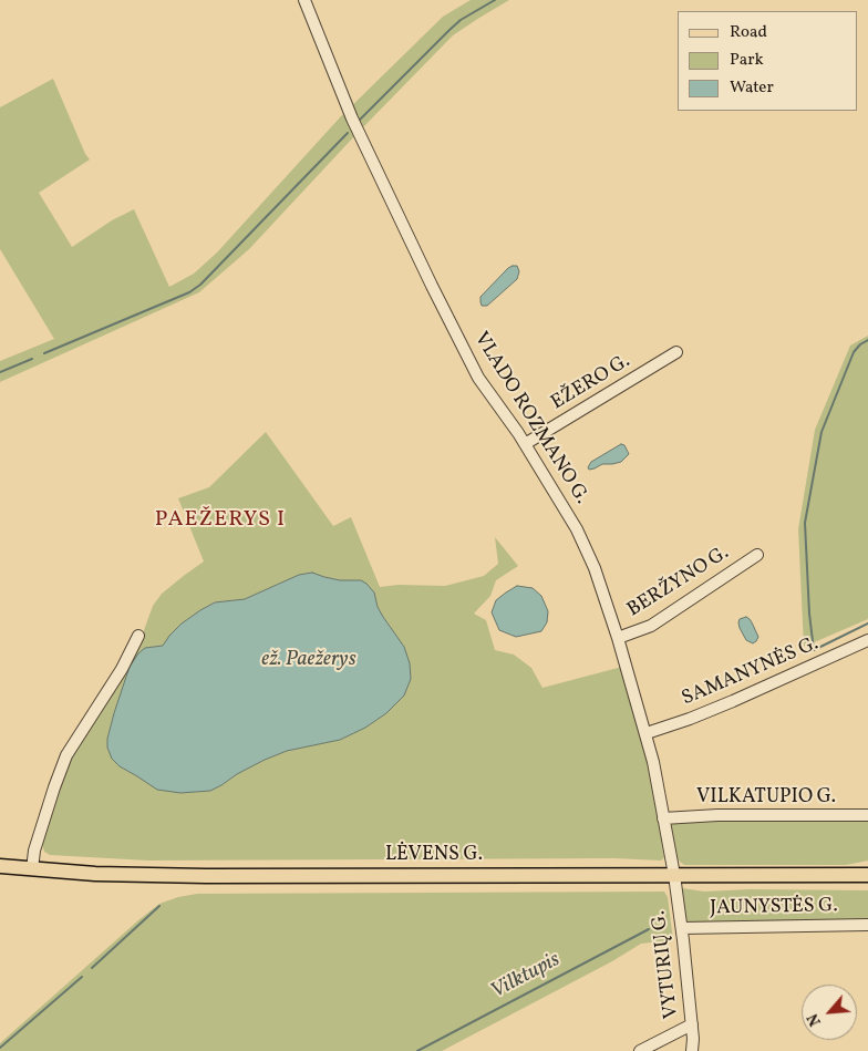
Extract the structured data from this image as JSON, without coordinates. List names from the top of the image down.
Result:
{
  "streets": {
    "main road": ["LĖVENS G."],
    "street": [
      "EŽERO G.",
      "VLADO ROZMANO G.",
      "BERŽYNO G.",
      "SAMANYNĖS G.",
      "VILKATUPIO G.",
      "JAUNYSTĖS G.",
      "VYTURIŲ G."
    ]
  },
  "crossings": [
    ["EŽERO G.", "VLADO ROZMANO G."],
    ["VLADO ROZMANO G.", "BERŽYNO G."],
    ["VLADO ROZMANO G.", "SAMANYNĖS G."],
    ["VLADO ROZMANO G.", "VILKATUPIO G."],
    ["VLADO ROZMANO G.", "LĖVENS G."],
    ["VLADO ROZMANO G.", "VYTURIŲ G."],
    ["LĖVENS G.", "VYTURIŲ G."],
    ["JAUNYSTĖS G.", "VYTURIŲ G."]
  ],
  "districts": ["PAEŽERYS I"],
  "water": ["ež. Paežerys", "Vilktupis"],
  "legend": ["Road", "Park", "Water"],
  "north": "bottom left"
}
